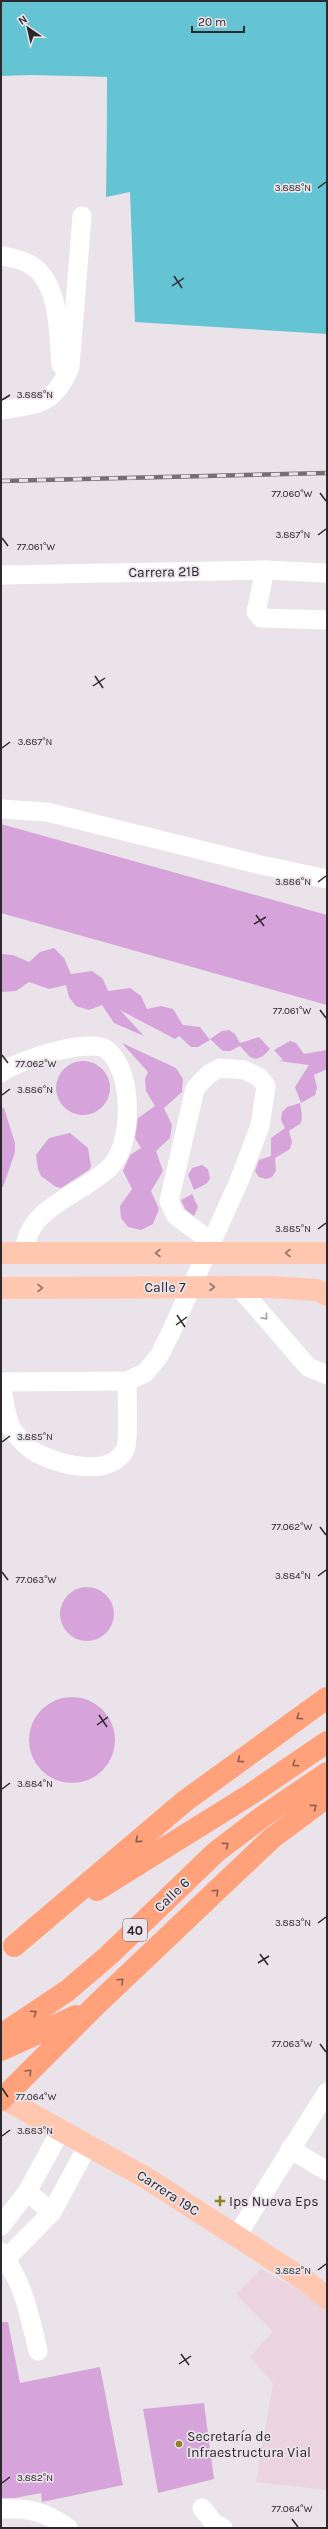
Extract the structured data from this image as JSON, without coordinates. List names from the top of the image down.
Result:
{
  "streets": {
    "highway": ["Calle 6", "40"],
    "main road": ["Calle 7", "Carrera 19C"],
    "street": ["Carrera 21B"]
  },
  "places": {
    "health": ["Ips Nueva Eps"],
    "other": ["Secretaría de Infraestructura Vial"]
  },
  "scale_bar": "20 m",
  "north": "top left",
  "coordinates": [
    "3.888°N",
    "77.060°W",
    "3.887°N",
    "77.061°W",
    "3.886°N",
    "77.062°W",
    "3.885°N",
    "3.884°N",
    "77.063°W",
    "3.883°N",
    "77.064°W",
    "3.882°N"
  ]
}
